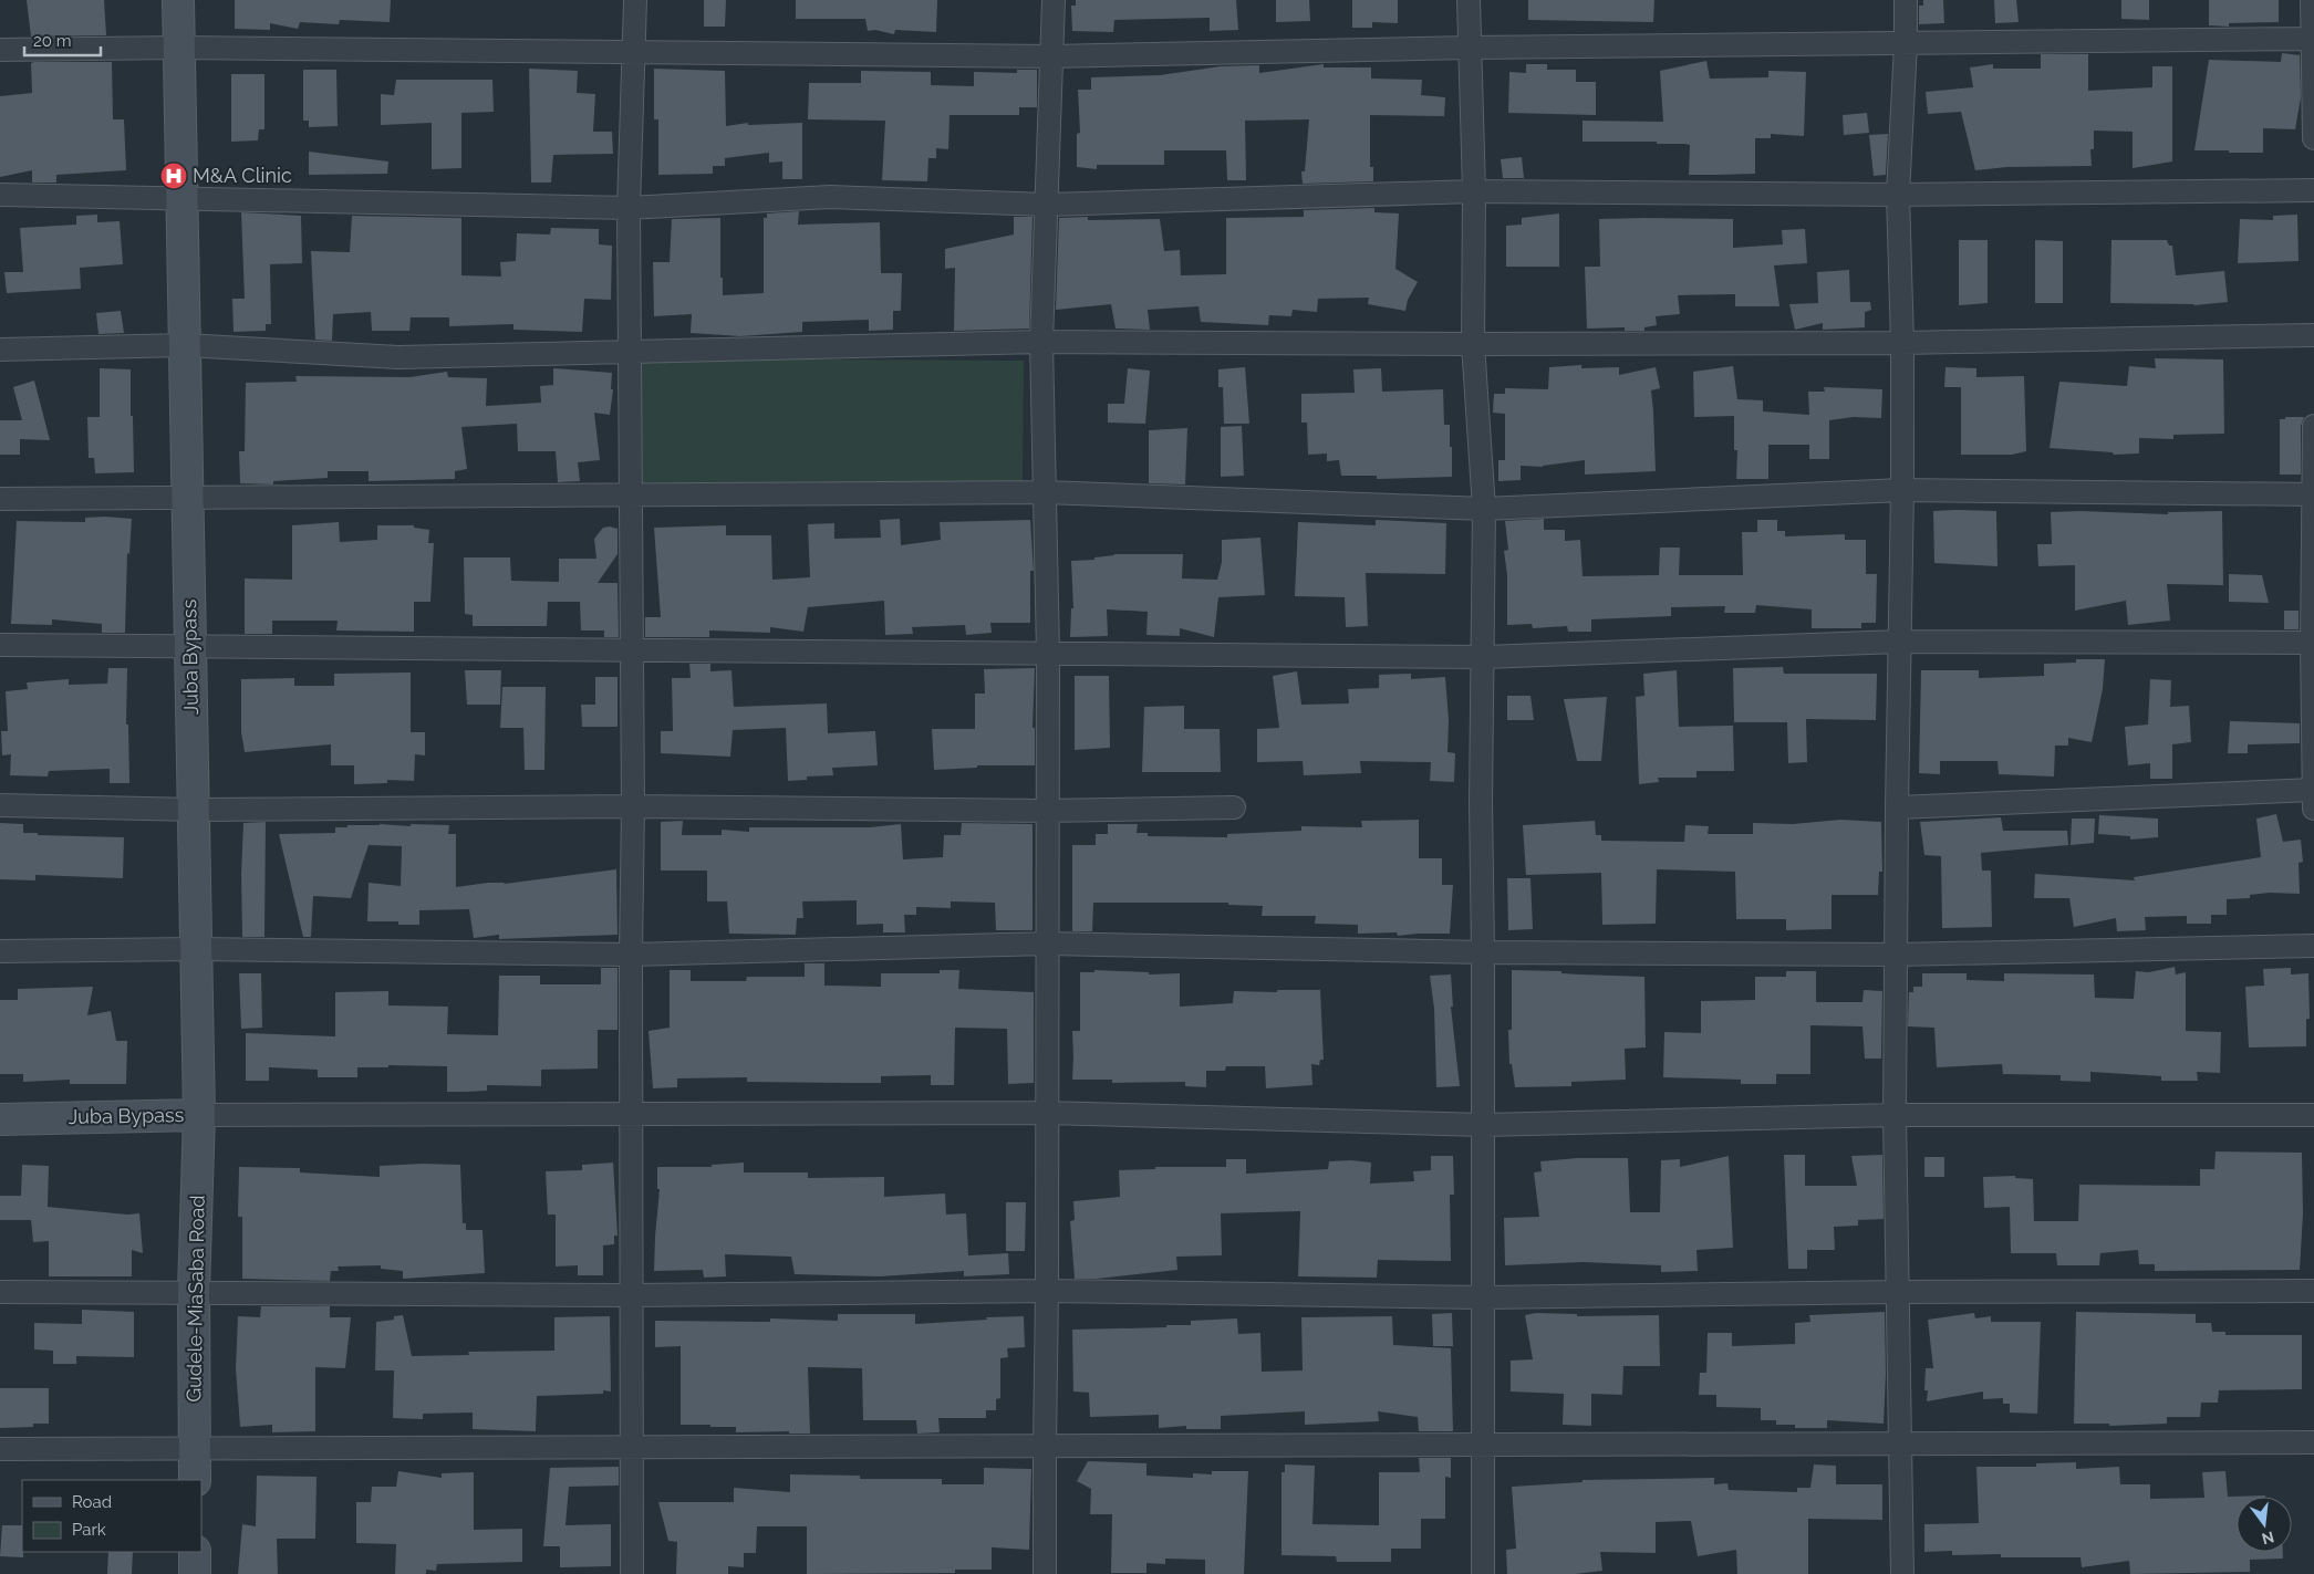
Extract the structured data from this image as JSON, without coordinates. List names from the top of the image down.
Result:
{
  "streets": {
    "main road": ["Juba Bypass", "Gudele-MiaSaba Road"]
  },
  "crossings": [
    ["Juba Bypass", "Gudele-MiaSaba Road"]
  ],
  "places": {
    "hospital": ["M&A Clinic"]
  },
  "legend": ["Road", "Park"],
  "scale_bar": "20 m",
  "north": "bottom"
}
